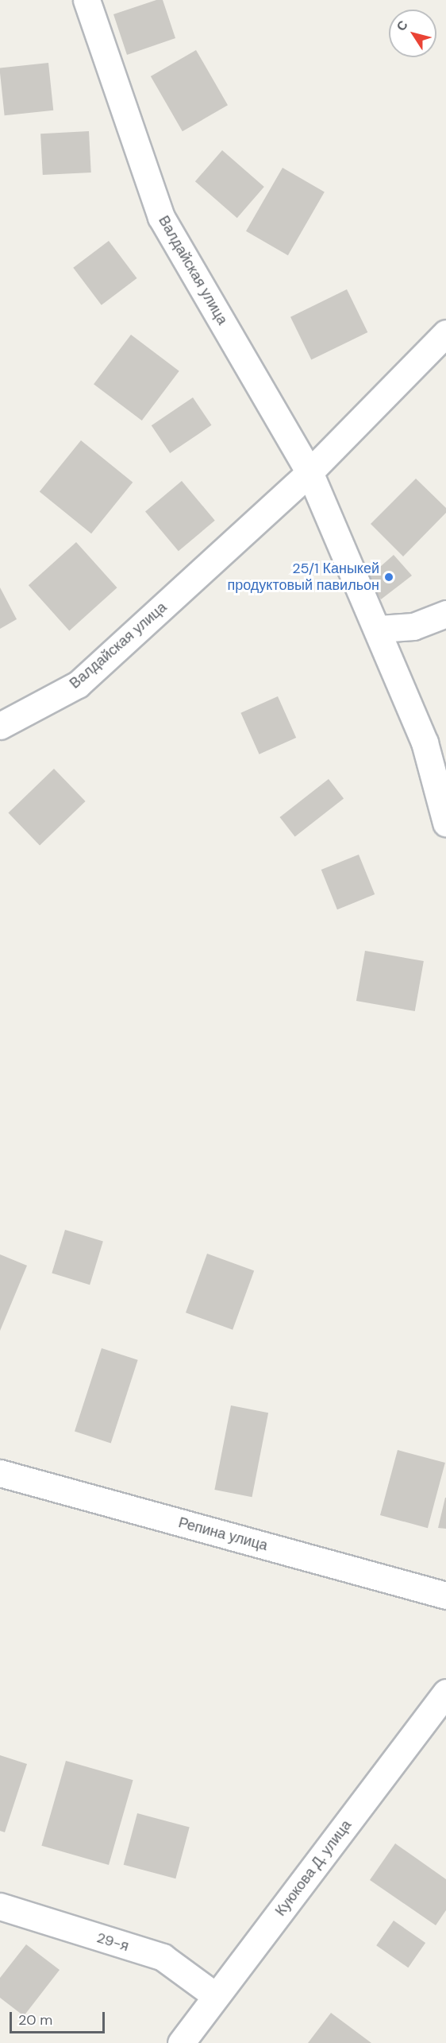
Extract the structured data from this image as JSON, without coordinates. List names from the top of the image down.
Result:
{
  "streets": {
    "street": [
      "Валдайская улица",
      "Репина улица",
      "Куюкова Д. улица",
      "29-я"
    ]
  },
  "crossings": [
    ["Куюкова Д. улица", "29-я"]
  ],
  "places": ["25/1 Каныкей продуктовый павильон"],
  "scale_bar": "20 m",
  "north": "top left"
}
